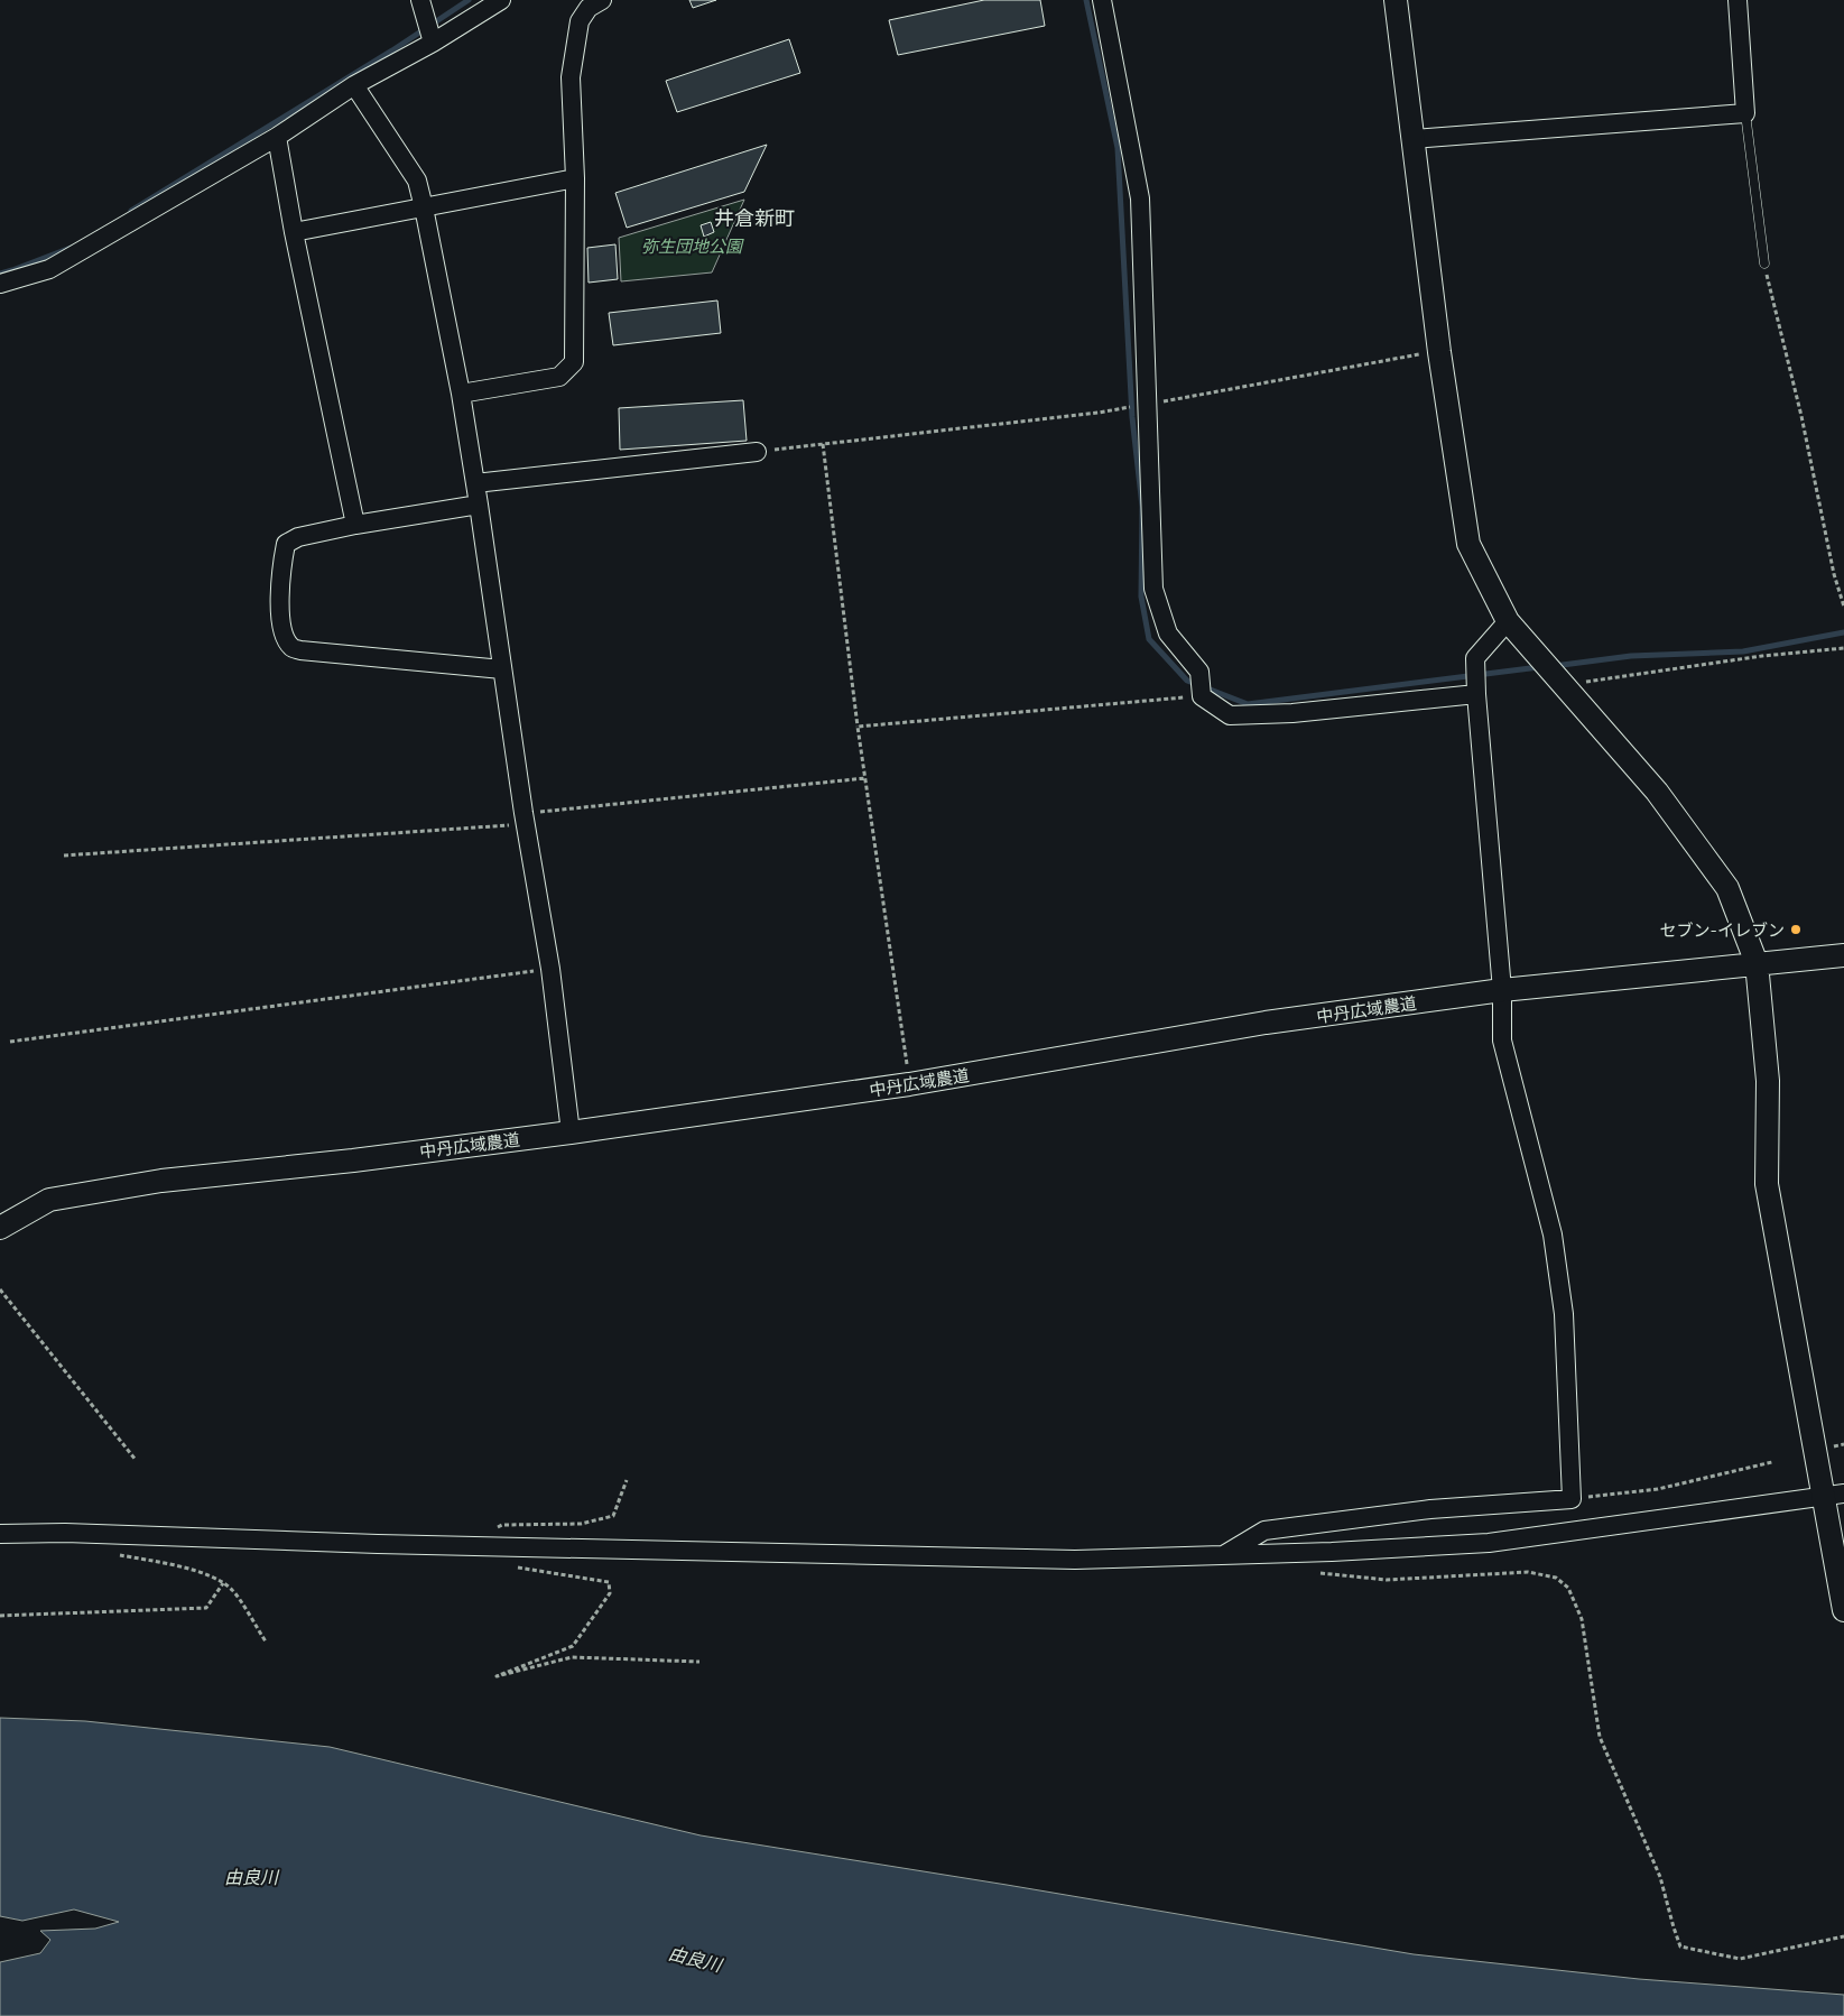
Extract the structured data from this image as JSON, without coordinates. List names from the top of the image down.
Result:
{
  "streets": {
    "street": ["中丹広域農道"]
  },
  "districts": ["井倉新町"],
  "water": ["由良川"],
  "parks": ["弥生団地公園"],
  "places": ["セブン-イレブン"]
}
